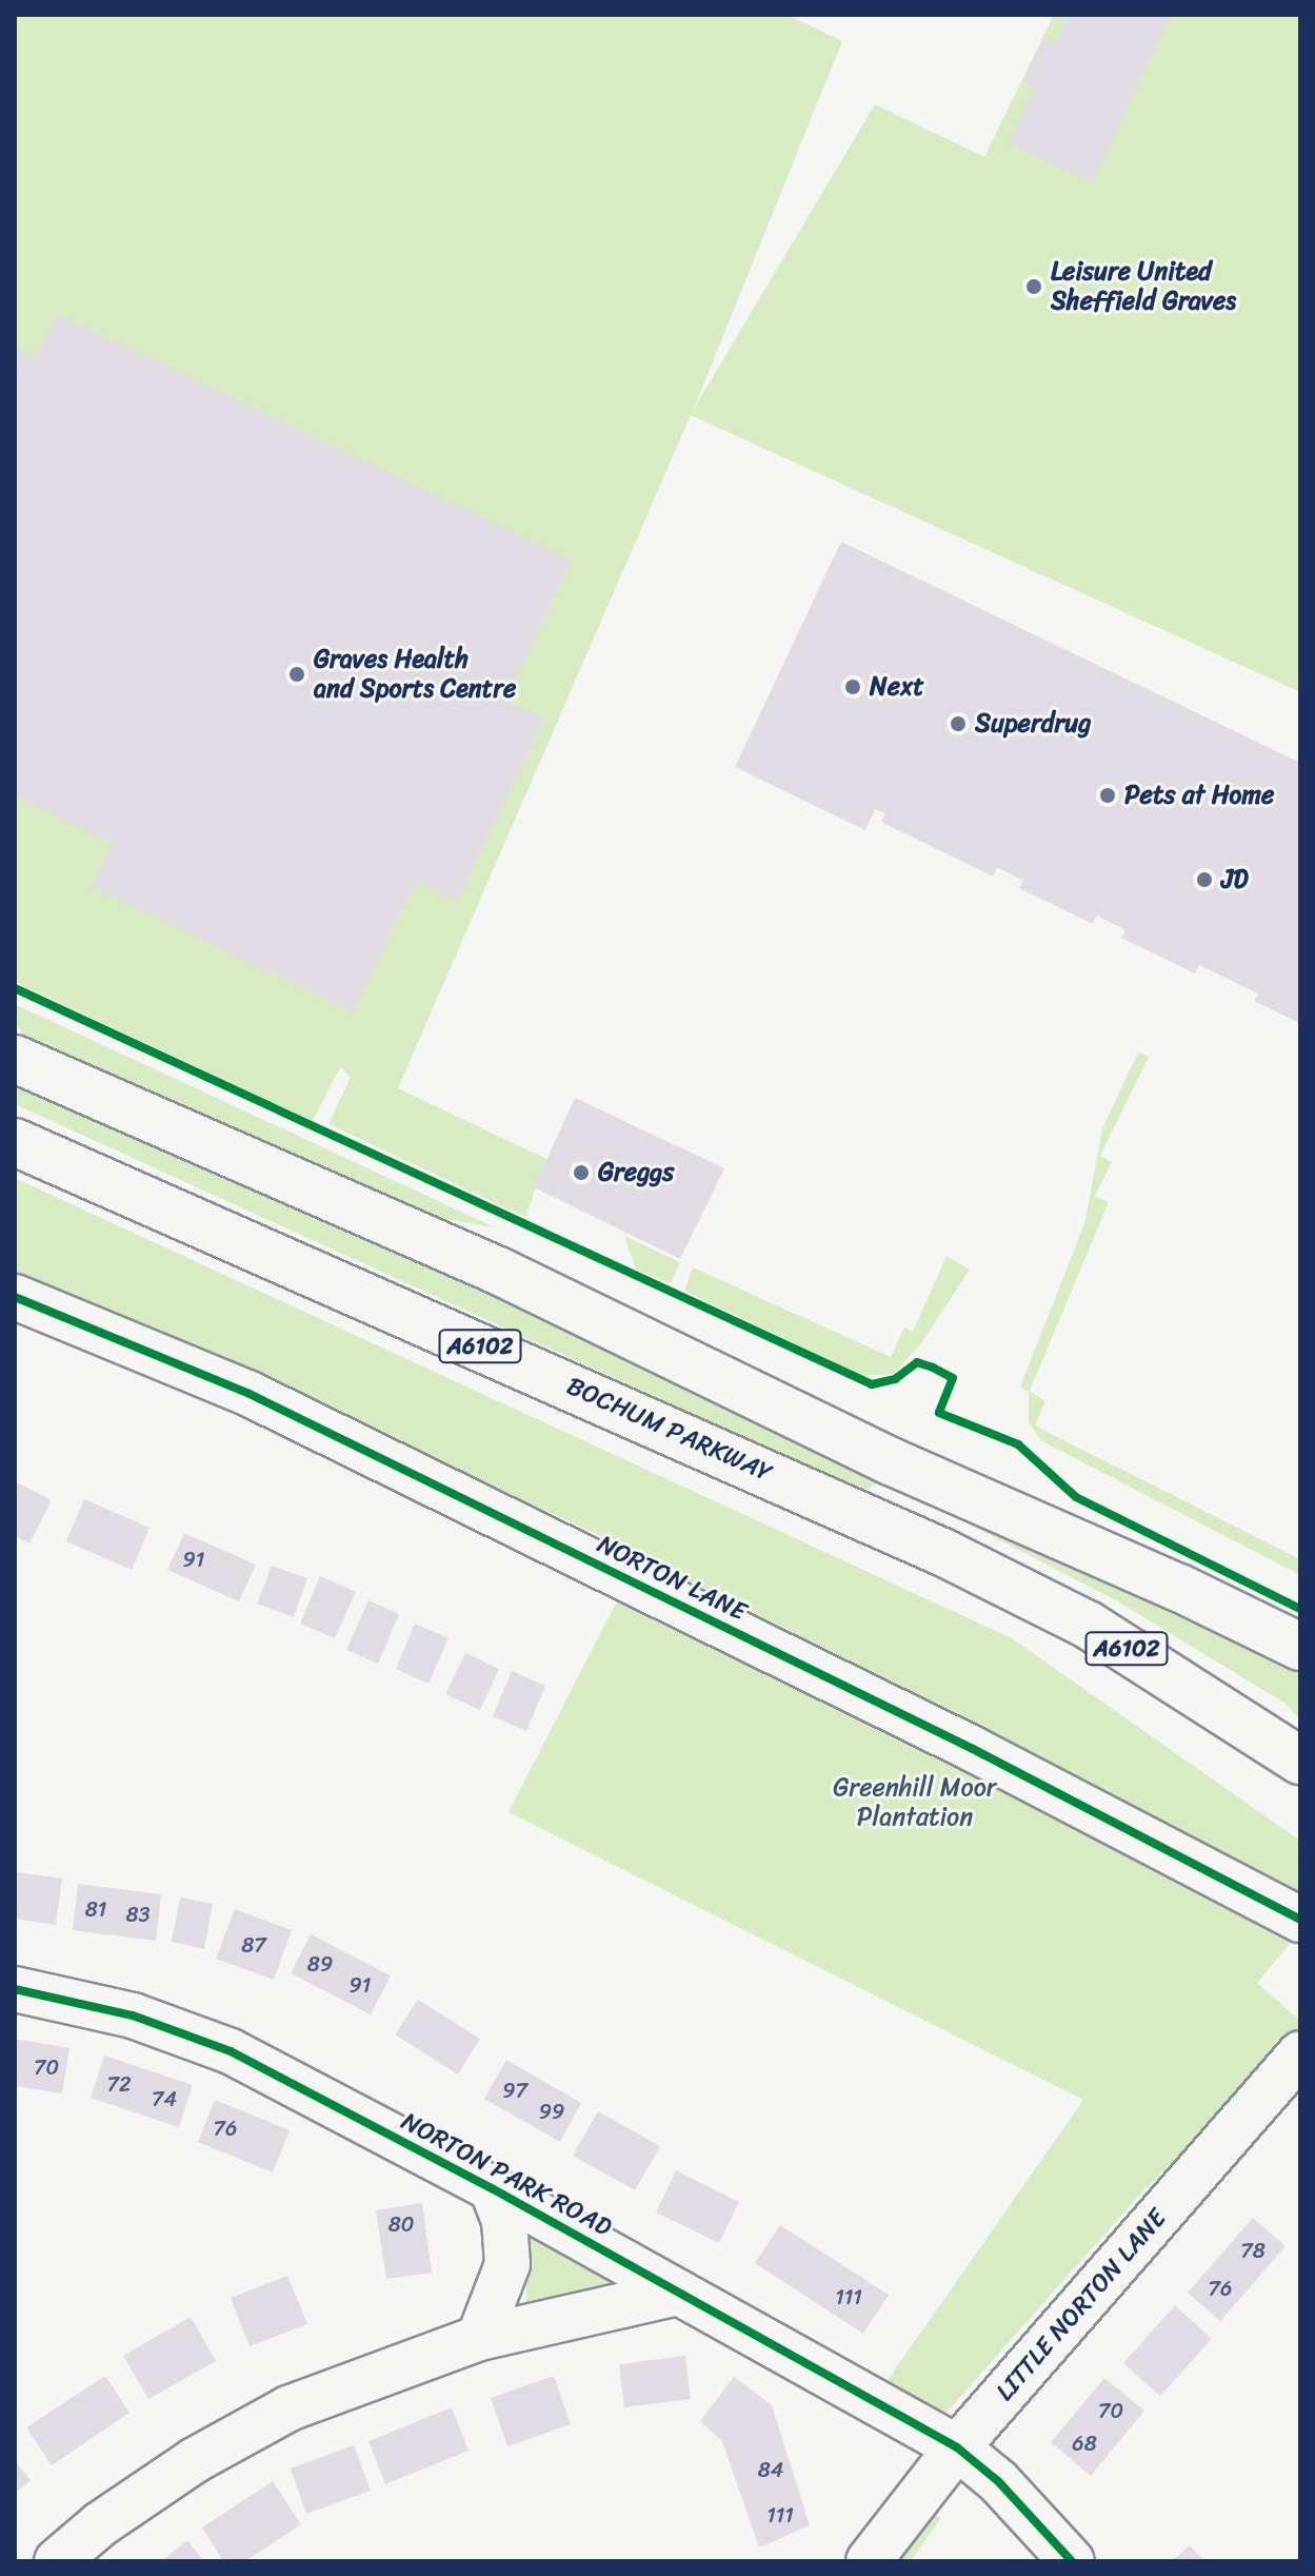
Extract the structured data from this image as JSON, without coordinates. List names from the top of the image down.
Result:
{
  "streets": {
    "highway": ["A6102", "BOCHUM PARKWAY"],
    "street": ["NORTON LANE", "NORTON PARK ROAD", "LITTLE NORTON LANE"]
  },
  "crossings": [
    ["NORTON PARK ROAD", "LITTLE NORTON LANE"]
  ],
  "parks": ["Greenhill Moor Plantation"],
  "places": [
    "Leisure United Sheffield Graves",
    "Graves Health and Sports Centre",
    "Next",
    "Superdrug",
    "Pets at Home",
    "JD",
    "Greggs"
  ],
  "house_numbers": [
    "91",
    "81",
    "83",
    "87",
    "89",
    "91",
    "70",
    "72",
    "97",
    "74",
    "99",
    "76",
    "80",
    "78",
    "76",
    "111",
    "70",
    "68",
    "84",
    "111"
  ]
}
